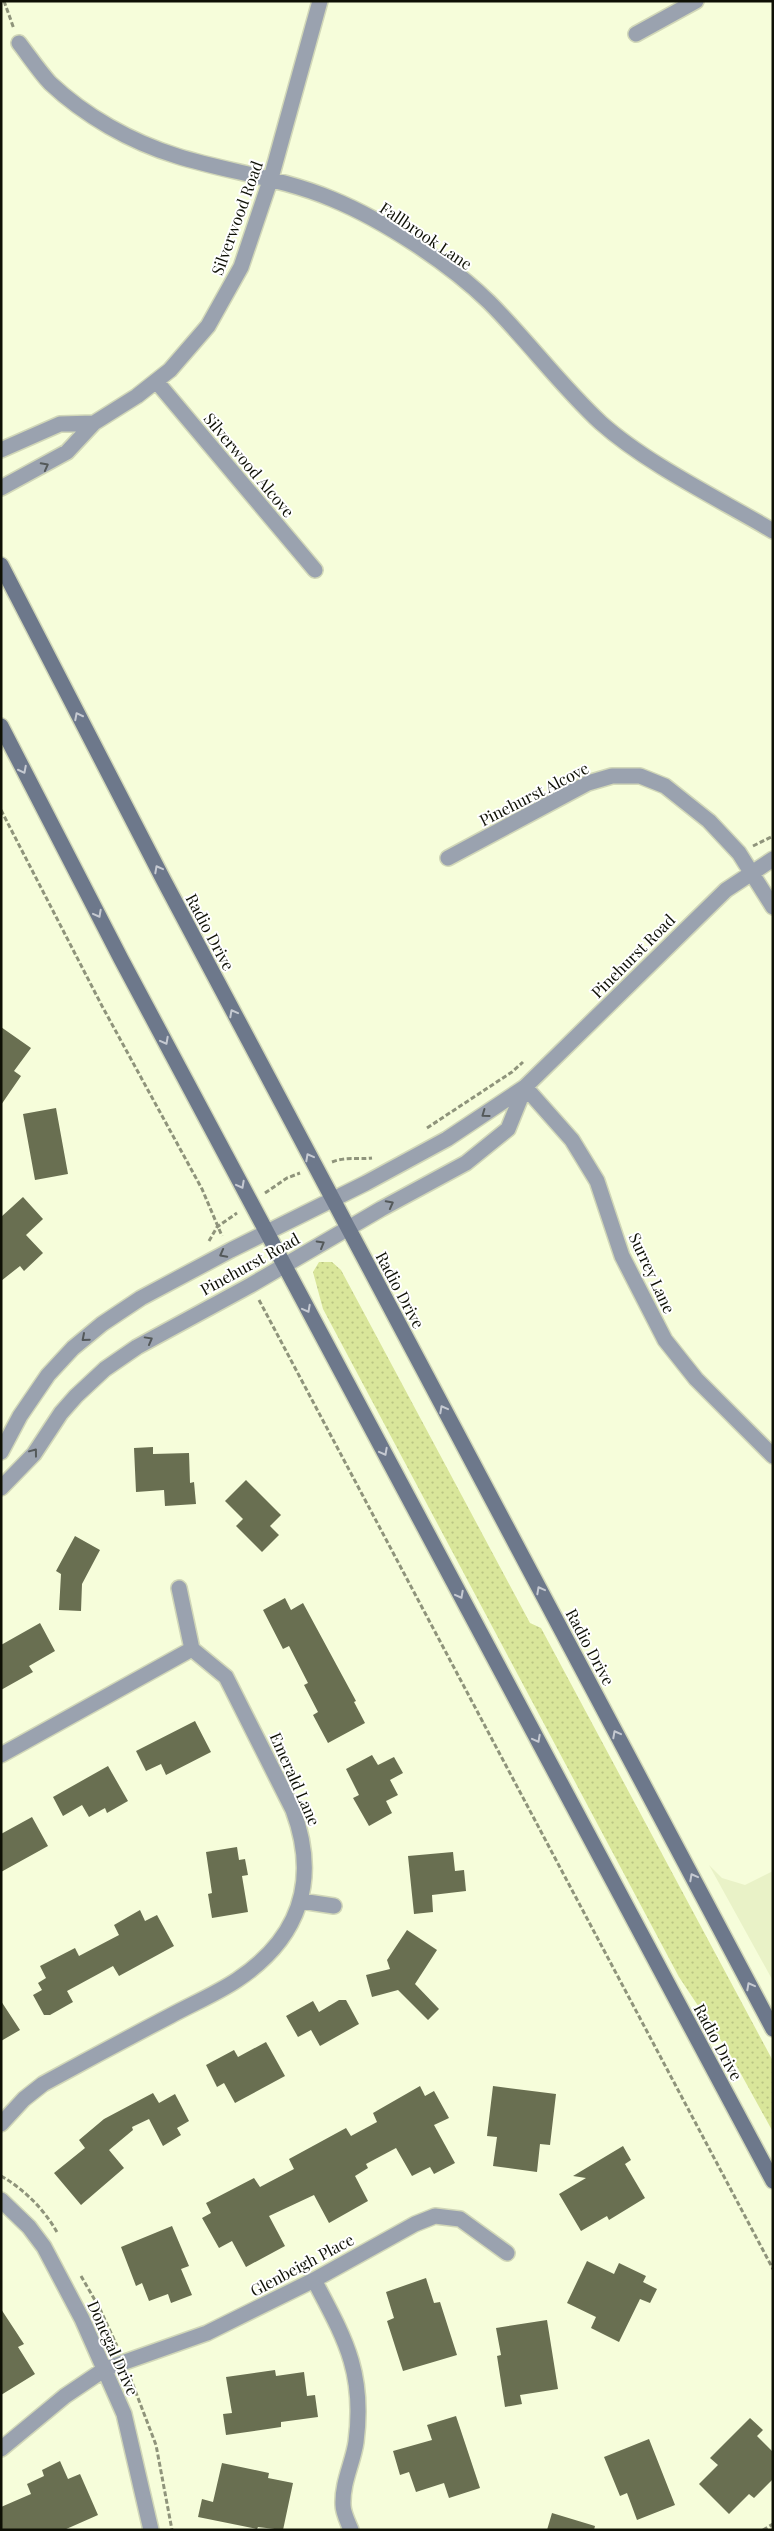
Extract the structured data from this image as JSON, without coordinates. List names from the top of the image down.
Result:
{
  "streets": {
    "main road": ["Radio Drive"],
    "street": [
      "Silverwood Road",
      "Fallbrook Lane",
      "Silverwood Alcove",
      "Pinehurst Alcove",
      "Pinehurst Road",
      "Surrey Lane",
      "Emerald Lane",
      "Glenbeigh Place",
      "Donegal Drive"
    ]
  },
  "crossings": [
    ["Silverwood Road", "Fallbrook Lane"],
    ["Silverwood Road", "Silverwood Alcove"],
    ["Pinehurst Alcove", "Pinehurst Road"],
    ["Radio Drive", "Pinehurst Road"],
    ["Pinehurst Road", "Surrey Lane"],
    ["Glenbeigh Place", "Donegal Drive"]
  ]
}
